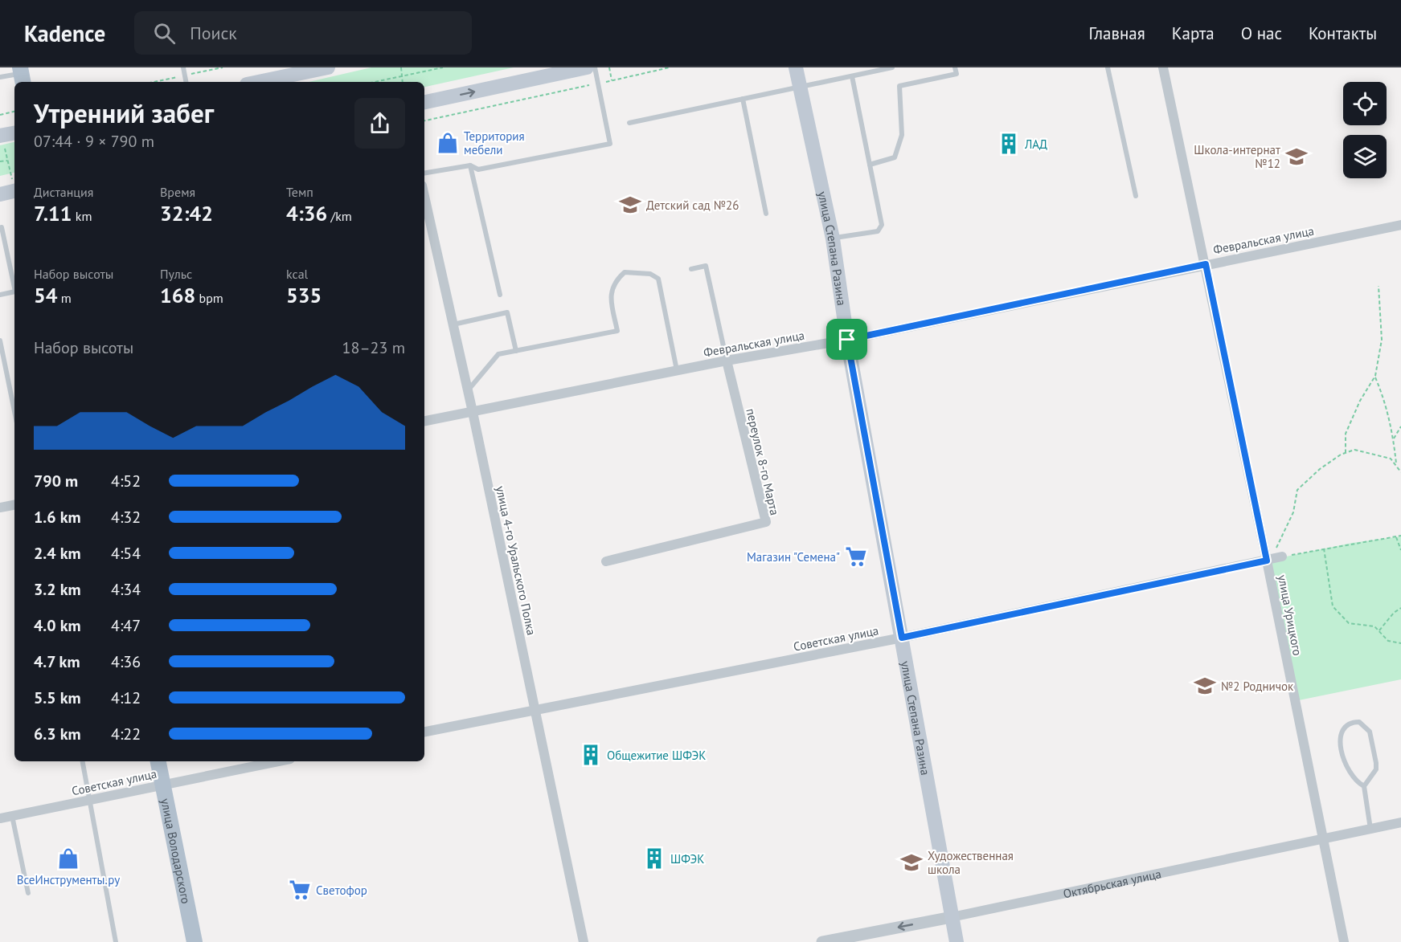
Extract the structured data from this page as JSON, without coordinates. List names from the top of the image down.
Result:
{
  "streets": {
    "main road": ["улица Степана Разина", "улица Володарского"],
    "street": [
      "Февральская улица",
      "переулок 8-го Марта",
      "улица 4-го Уральского Полка",
      "улица Урицкого",
      "Советская улица",
      "Октябрьская улица"
    ]
  },
  "crossings": [
    ["Февральская улица", "улица Степана Разина"],
    ["Февральская улица", "переулок 8-го Марта"],
    ["Февральская улица", "улица 4-го Уральского Полка"],
    ["Февральская улица", "улица Урицкого"],
    ["улица Степана Разина", "Советская улица"],
    ["улица Степана Разина", "Октябрьская улица"],
    ["улица 4-го Уральского Полка", "Советская улица"],
    ["улица Урицкого", "Советская улица"],
    ["улица Урицкого", "Октябрьская улица"],
    ["Советская улица", "улица Володарского"]
  ],
  "places": {
    "shop": ["Территория мебели", "ВсеИнструменты.ру"],
    "building": ["ЛАД", "Общежитие ШФЭК", "ШФЭК"],
    "school or university": [
      "Школа-интернат №12",
      "Детский сад №26",
      "№2 Родничок",
      "Художественная школа"
    ],
    "supermarket": ["Магазин \"Семена\"", "Светофор"]
  },
  "page": {
    "header": "Kadence",
    "search": "Поиск",
    "nav": [
      "Главная",
      "Карта",
      "О нас",
      "Контакты"
    ],
    "heading": ["Утренний забег", "07:44 · 9 × 790 m"],
    "stats": [
      ["Дистанция", "7.11 km"],
      ["Время", "32:42"],
      ["Темп", "4:36 /km"],
      ["Набор высоты", "54 m"],
      ["Пульс", "168 bpm"],
      ["kcal", "535"]
    ],
    "chart": ["Набор высоты", "18–23 m"],
    "list": [
      {
        "name": "790 m",
        "note": "4:52"
      },
      {
        "name": "1.6 km",
        "note": "4:32"
      },
      {
        "name": "2.4 km",
        "note": "4:54"
      },
      {
        "name": "3.2 km",
        "note": "4:34"
      },
      {
        "name": "4.0 km",
        "note": "4:47"
      },
      {
        "name": "4.7 km",
        "note": "4:36"
      },
      {
        "name": "5.5 km",
        "note": "4:12"
      },
      {
        "name": "6.3 km",
        "note": "4:22"
      }
    ]
  }
}
